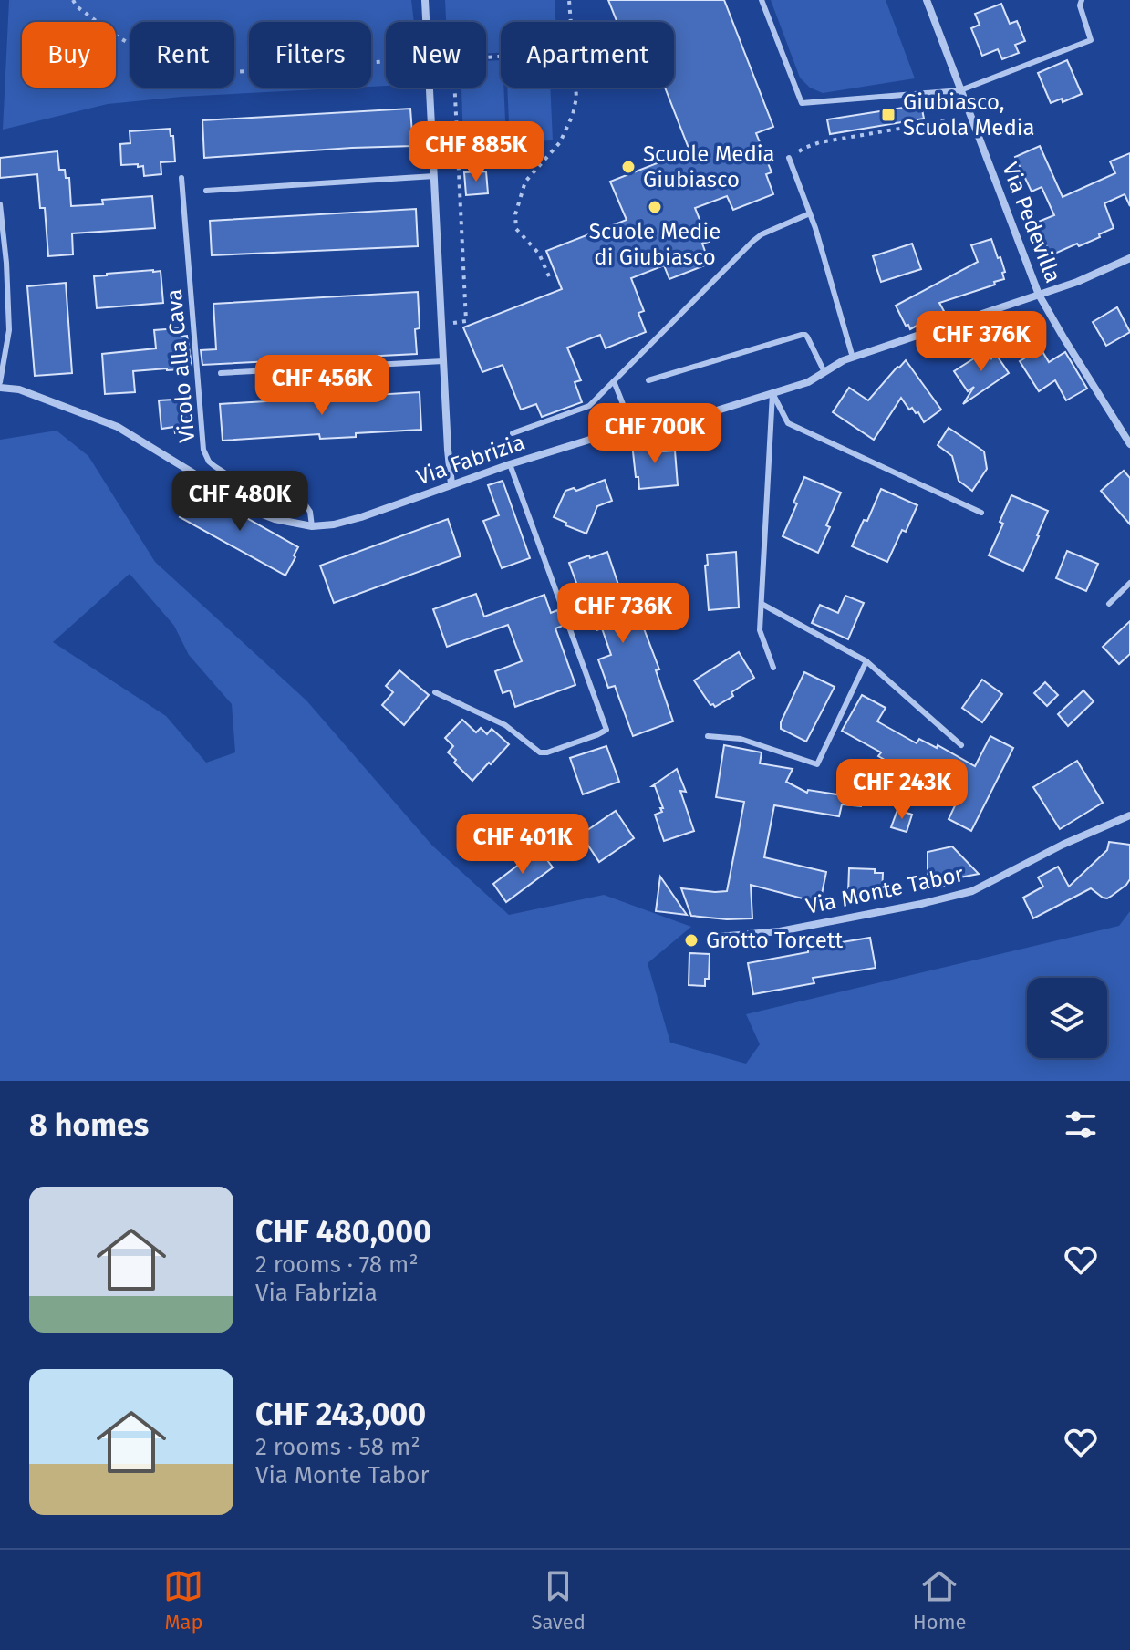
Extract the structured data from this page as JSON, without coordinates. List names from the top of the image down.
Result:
{
  "streets": {
    "street": ["Via Pedevilla", "Via Fabrizia", "Via Monte Tabor"],
    "lane": ["Vicolo alla Cava"]
  },
  "crossings": [
    ["Via Pedevilla", "Via Fabrizia"],
    ["Vicolo alla Cava", "Via Fabrizia"]
  ],
  "places": {
    "transit": ["Giubiasco, Scuola Media"],
    "other": ["Scuole Media Giubiasco", "Scuole Medie di Giubiasco", "Grotto Torcett"]
  },
  "page": {
    "chip": [
      "Buy",
      "Rent",
      "Filters",
      "New",
      "Apartment"
    ],
    "price": [
      "CHF 885K",
      "CHF 376K",
      "CHF 456K",
      "CHF 700K",
      "CHF 480K",
      "CHF 736K",
      "CHF 243K",
      "CHF 401K"
    ],
    "heading": "8 homes",
    "list": [
      {
        "name": "CHF 480,000",
        "note": "2 rooms · 78 m² · Via Fabrizia"
      },
      {
        "name": "CHF 243,000",
        "note": "2 rooms · 58 m² · Via Monte Tabor"
      }
    ],
    "tabs": ["Map", "Saved", "Home"]
  }
}
